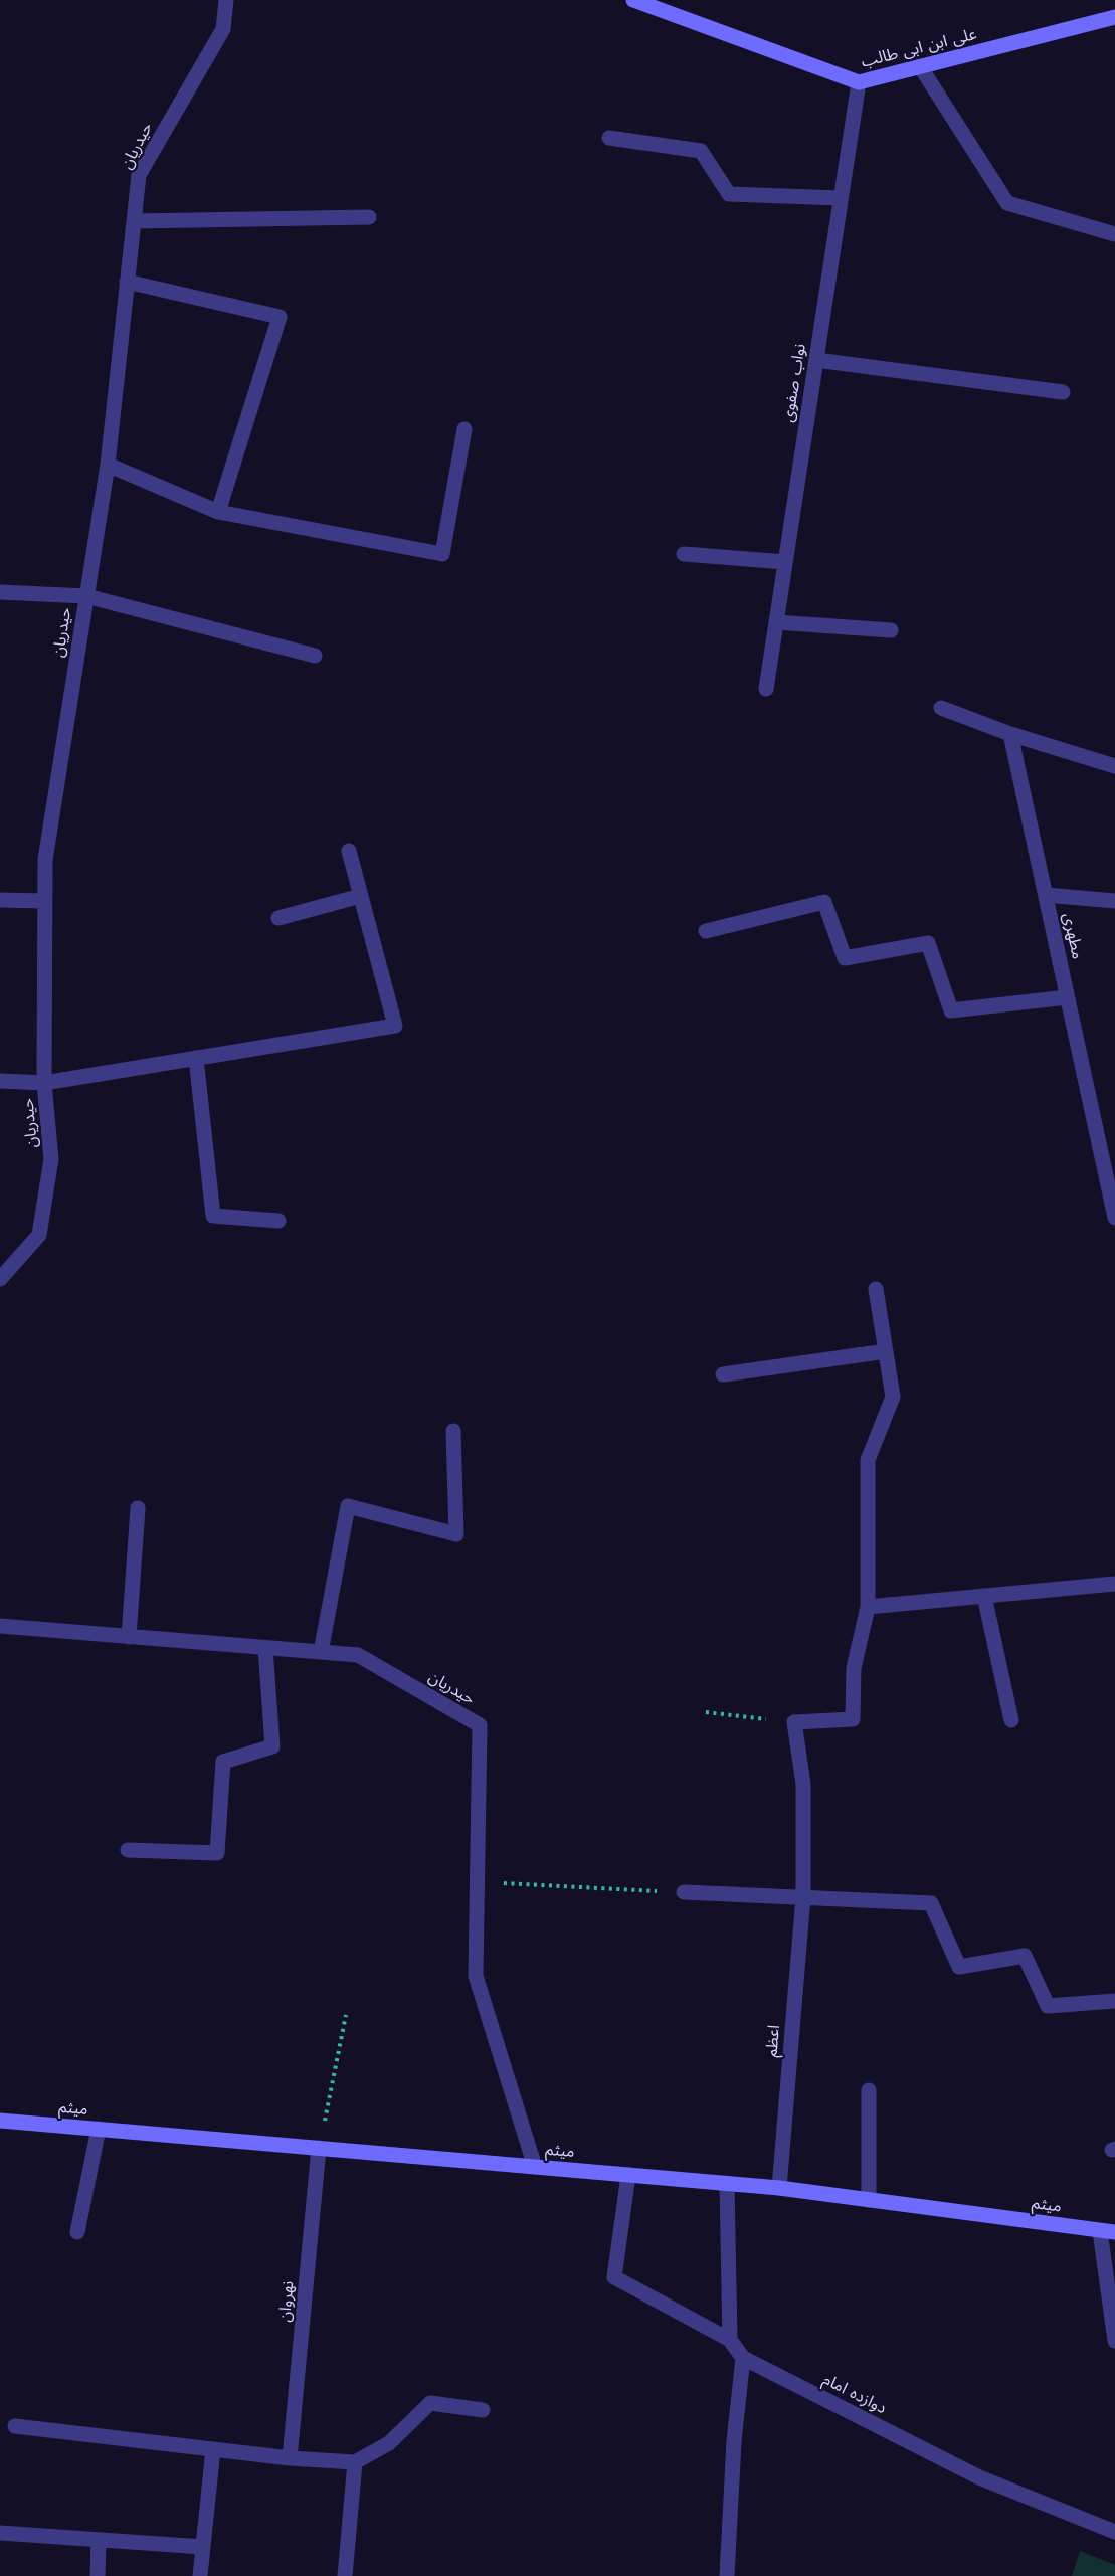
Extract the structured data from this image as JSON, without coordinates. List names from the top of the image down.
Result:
{
  "streets": {
    "main road": ["علی ابن ابی طالب", "میثم"],
    "street": [
      "حیدریان",
      "نواب صفوی",
      "مطهری",
      "اعظم",
      "نهروان",
      "دوازده امام"
    ]
  },
  "crossings": [
    ["علی ابن ابی طالب", "نواب صفوی"],
    ["حیدریان", "میثم"],
    ["اعظم", "میثم"],
    ["میثم", "نهروان"]
  ]
}
